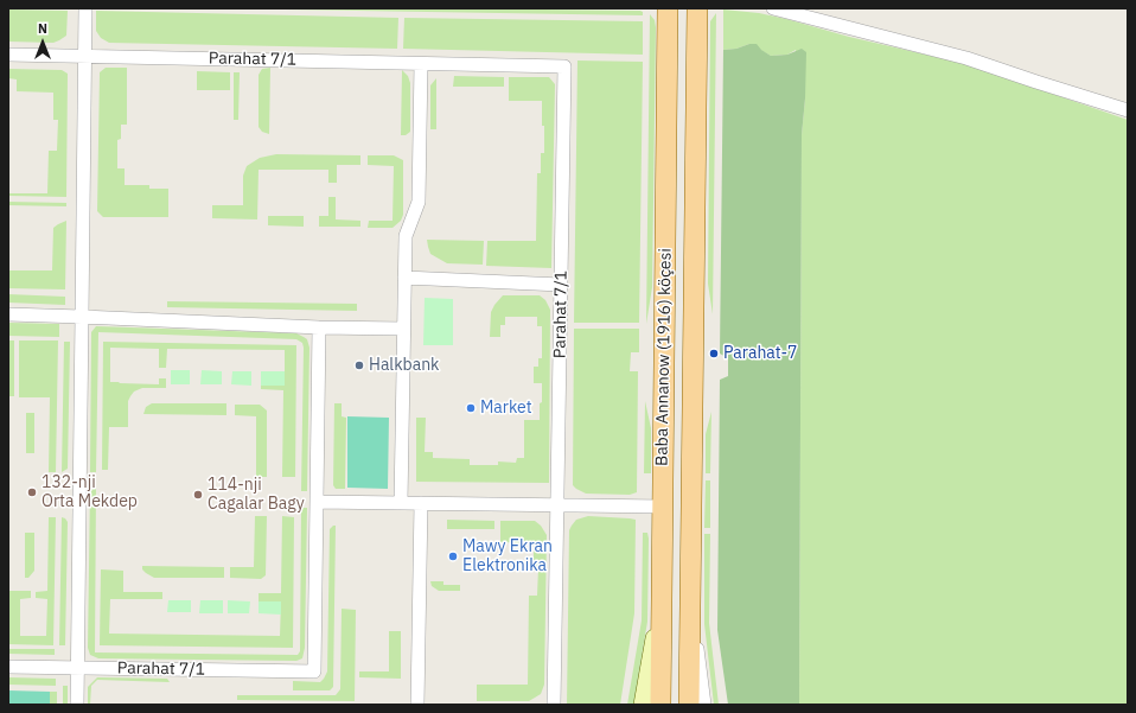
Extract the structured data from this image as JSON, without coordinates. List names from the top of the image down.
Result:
{
  "streets": {
    "main road": ["Baba Annanow (1916) köçesi"],
    "street": ["Parahat 7/1"]
  },
  "places": [
    "Parahat-7",
    "Halkbank",
    "Market",
    "132-nji Orta Mekdep",
    "114-nji Cagalar Bagy",
    "Mawy Ekran Elektronika"
  ],
  "north": "top"
}
